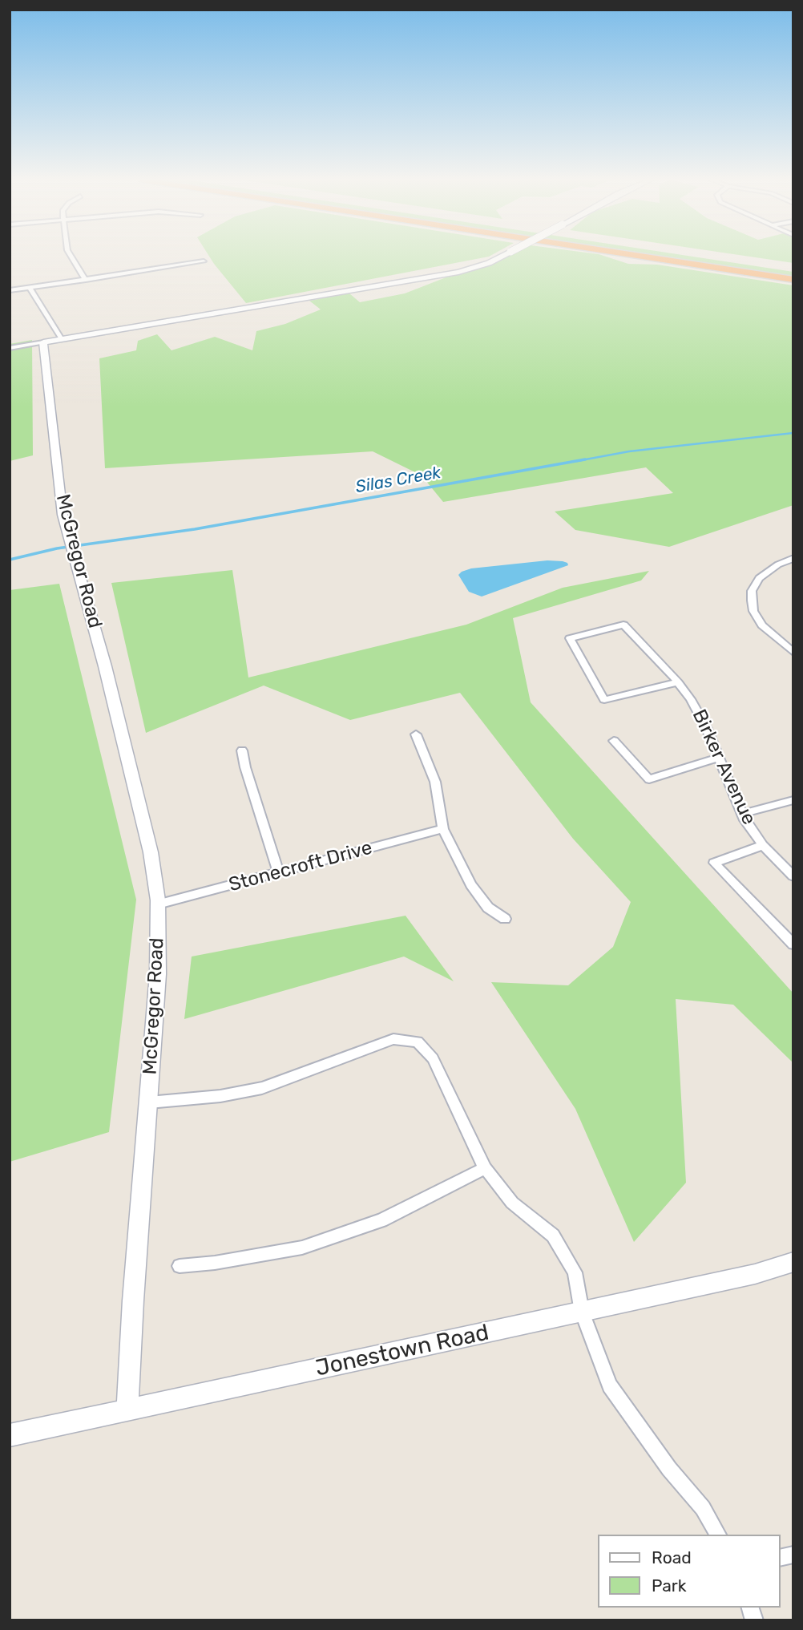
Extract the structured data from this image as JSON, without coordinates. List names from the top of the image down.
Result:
{
  "streets": {
    "street": [
      "McGregor Road",
      "Birker Avenue",
      "Stonecroft Drive",
      "Jonestown Road"
    ]
  },
  "crossings": [
    ["McGregor Road", "Stonecroft Drive"],
    ["McGregor Road", "Jonestown Road"]
  ],
  "water": ["Silas Creek"],
  "legend": ["Road", "Park"]
}
